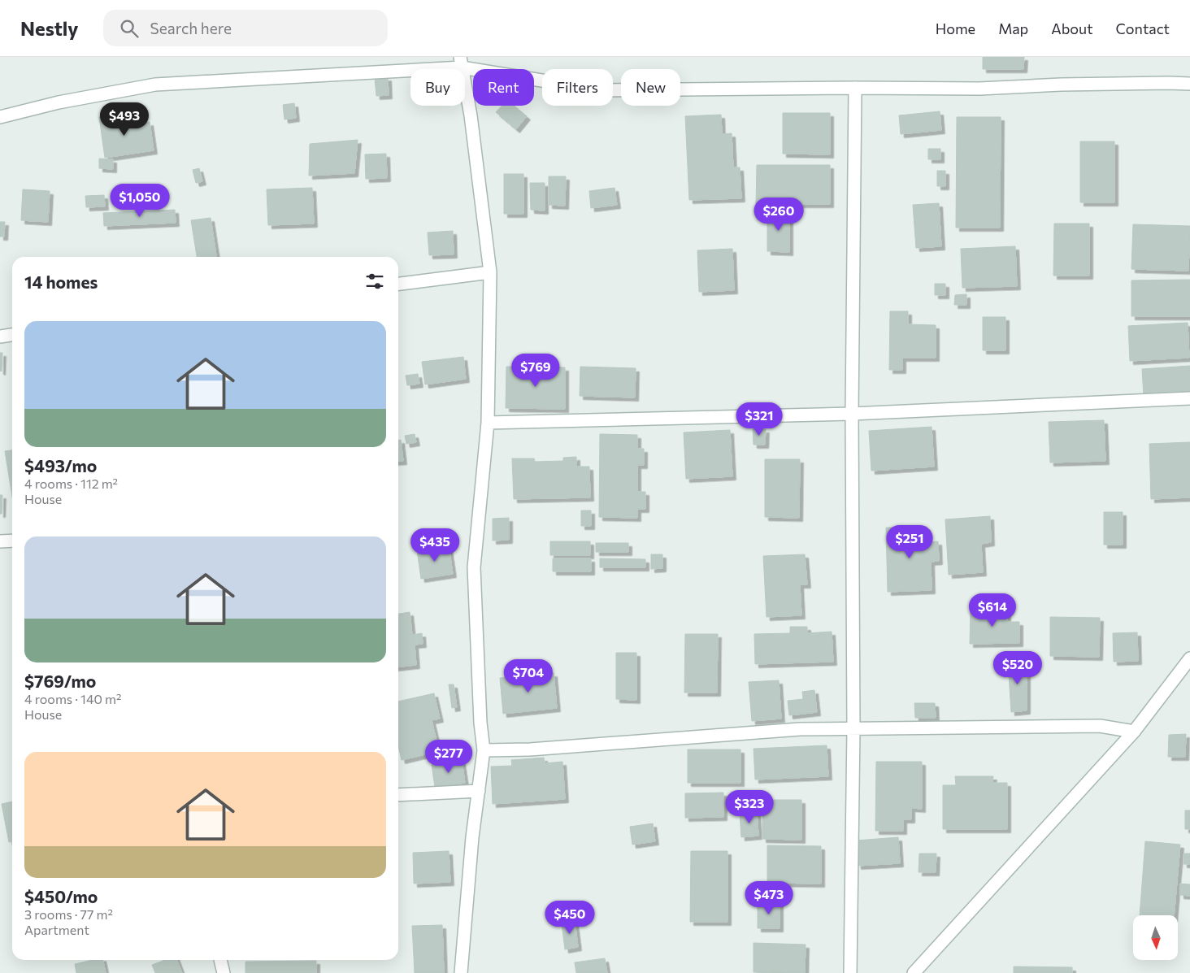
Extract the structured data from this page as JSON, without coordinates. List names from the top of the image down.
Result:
{
  "north": "bottom",
  "page": {
    "header": "Nestly",
    "search": "Search here",
    "nav": [
      "Home",
      "Map",
      "About",
      "Contact"
    ],
    "chip": [
      "Buy",
      "Rent",
      "Filters",
      "New"
    ],
    "price": [
      "$493",
      "$1,050",
      "$260",
      "$769",
      "$321",
      "$251",
      "$435",
      "$614",
      "$520",
      "$704",
      "$277",
      "$323",
      "$473",
      "$450"
    ],
    "heading": "14 homes",
    "list": [
      {
        "name": "$493/mo",
        "note": "4 rooms · 112 m² · House"
      },
      {
        "name": "$769/mo",
        "note": "4 rooms · 140 m² · House"
      },
      {
        "name": "$450/mo",
        "note": "3 rooms · 77 m² · Apartment"
      }
    ]
  }
}
